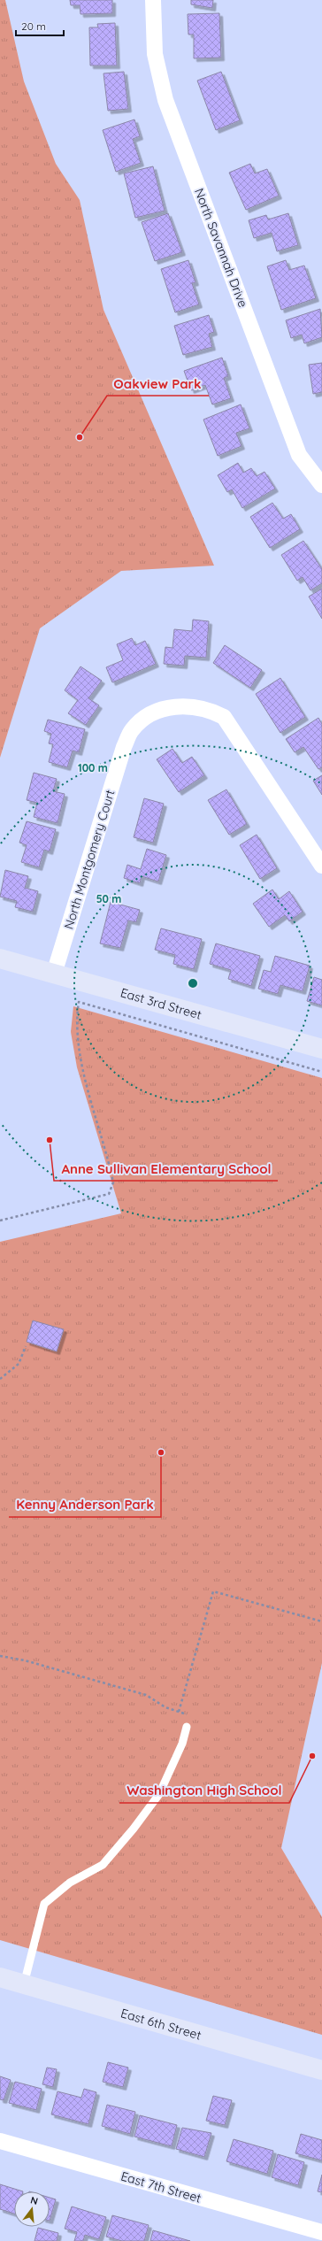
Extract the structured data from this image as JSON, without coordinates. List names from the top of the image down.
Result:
{
  "streets": {
    "street": [
      "North Savannah Drive",
      "North Montgomery Court",
      "East 3rd Street",
      "East 6th Street",
      "East 7th Street"
    ]
  },
  "crossings": [
    ["North Montgomery Court", "East 3rd Street"]
  ],
  "places": [
    "Oakview Park",
    "Anne Sullivan Elementary School",
    "Kenny Anderson Park",
    "Washington High School"
  ],
  "scale_bar": "20 m",
  "north": "top",
  "rings": ["100 m", "50 m"]
}
